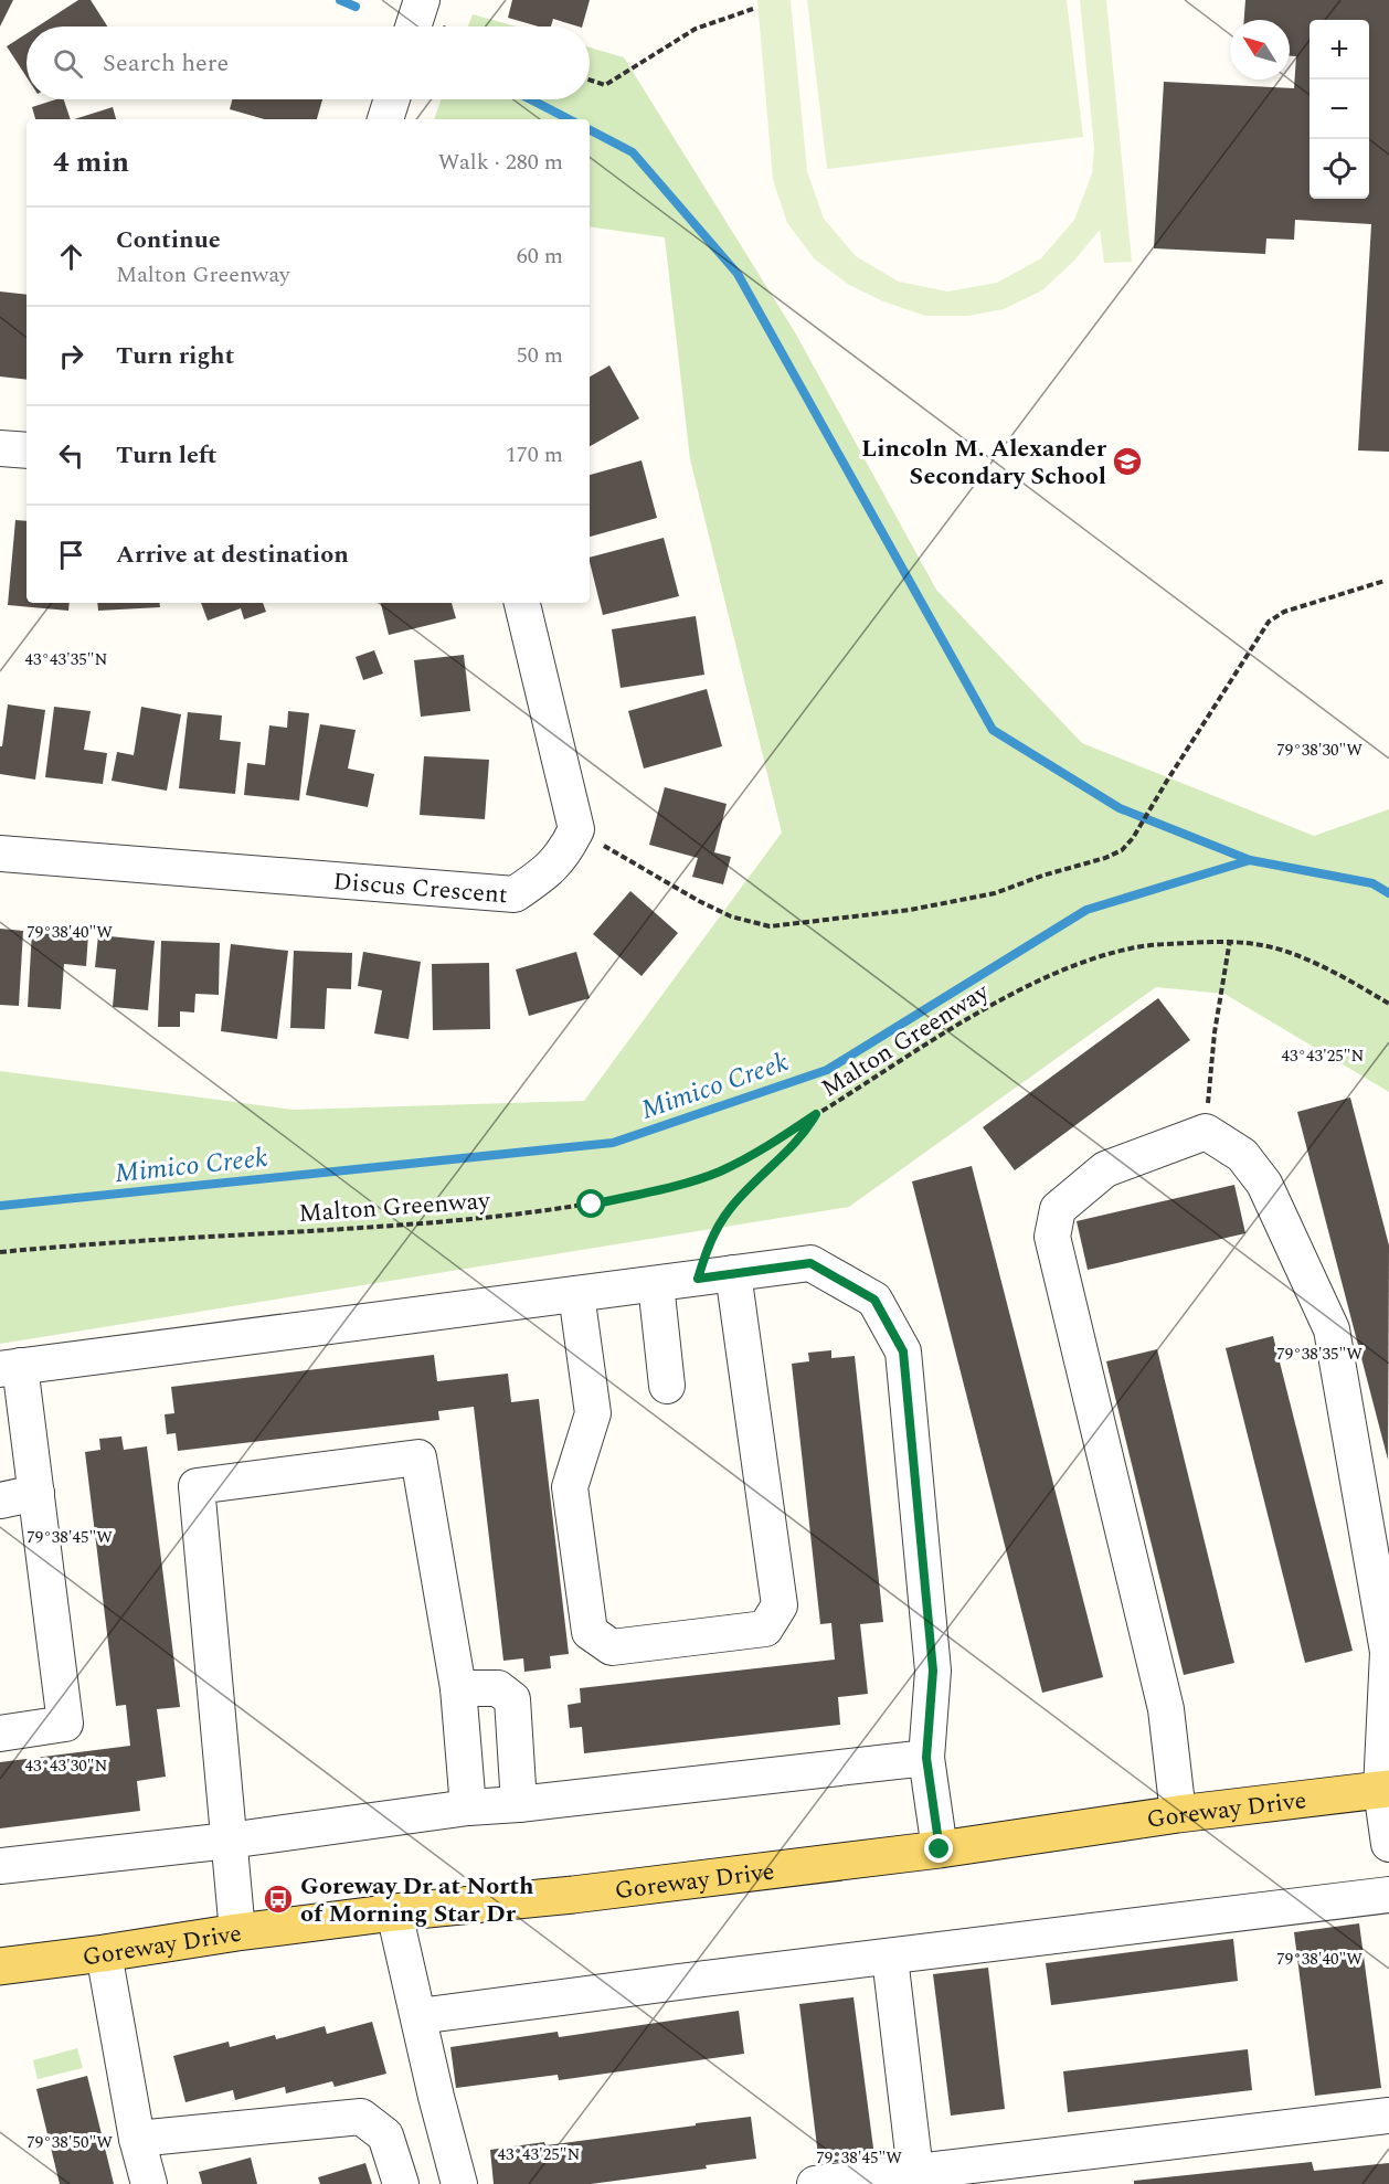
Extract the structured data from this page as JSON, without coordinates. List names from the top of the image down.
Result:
{
  "streets": {
    "main road": ["Goreway Drive"],
    "street": ["Discus Crescent"],
    "path": ["Malton Greenway"]
  },
  "water": ["Mimico Creek"],
  "places": {
    "school or university": ["Lincoln M. Alexander Secondary School"],
    "bus stop": ["Goreway Dr at North of Morning Star Dr"]
  },
  "north": "top left",
  "page": {
    "map_buttons": ["+", "−"],
    "search": "Search here",
    "heading": ["4 min", "Walk · 280 m"],
    "list": [
      ["Continue", "Malton Greenway", "60 m"],
      ["Turn right", "50 m"],
      ["Turn left", "170 m"],
      "Arrive at destination"
    ]
  },
  "coordinates": [
    "43°43'35\"N",
    "79°38'30\"W",
    "79°38'40\"W",
    "43°43'25\"N",
    "79°38'35\"W",
    "79°38'45\"W",
    "43°43'30\"N",
    "79°38'50\"W"
  ]
}
